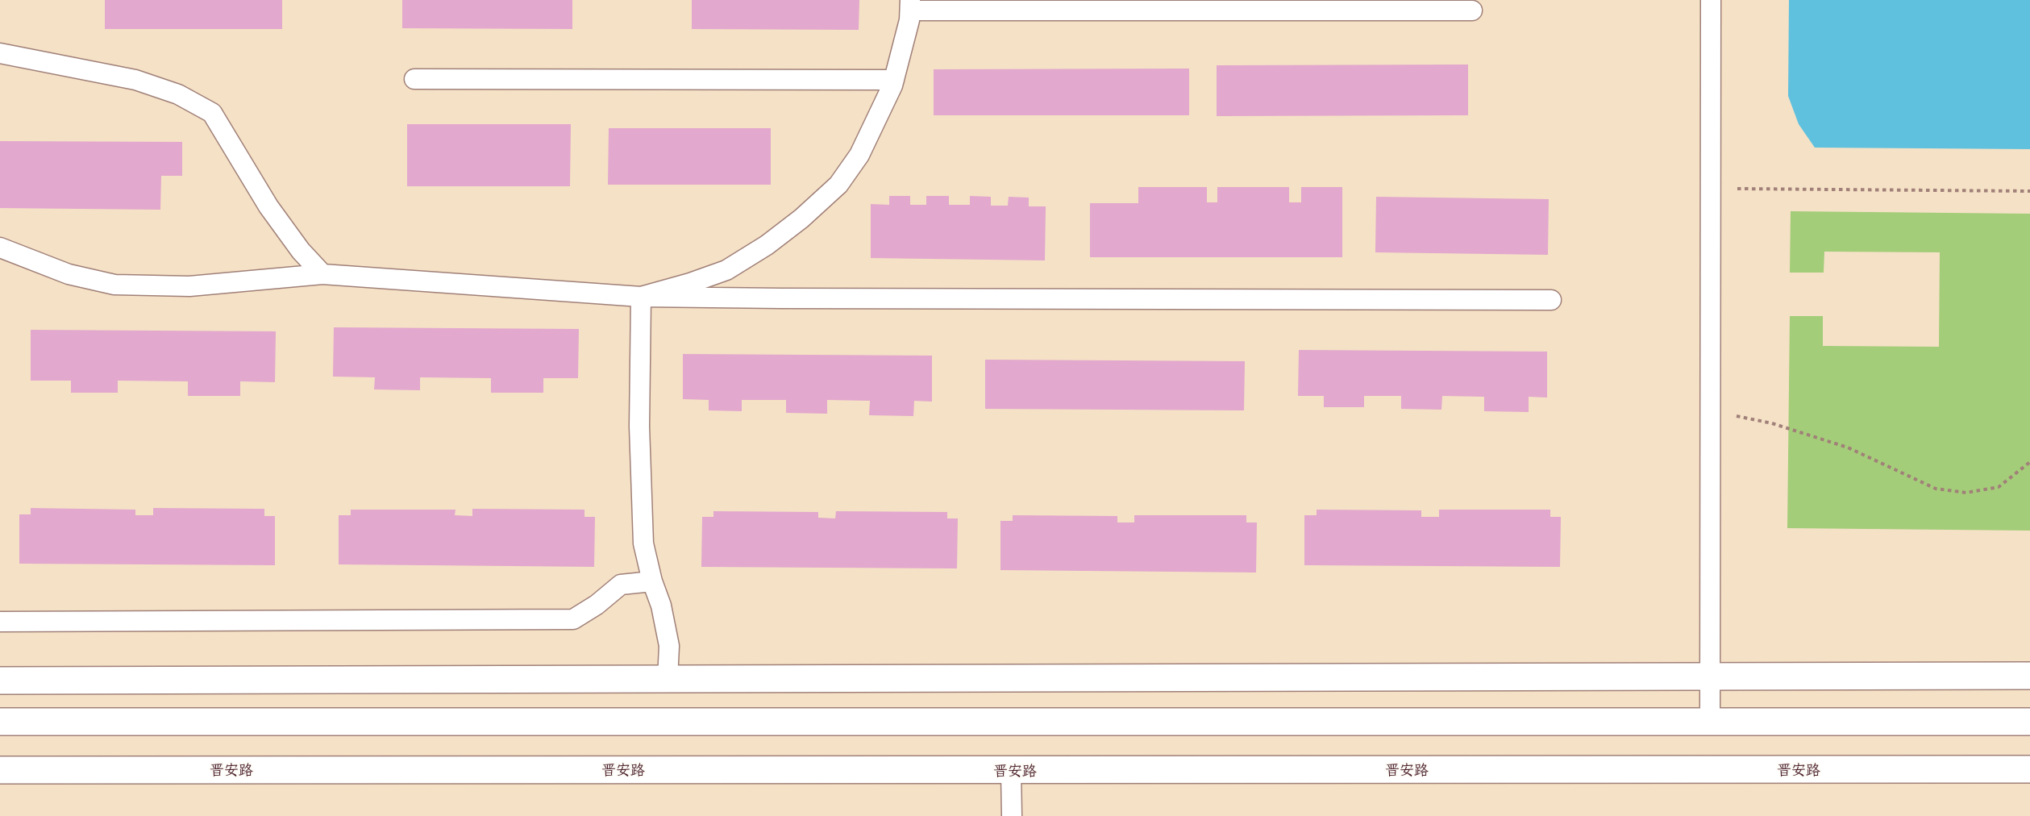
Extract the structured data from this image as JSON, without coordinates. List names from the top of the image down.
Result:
{
  "streets": {
    "main road": ["晋安路"]
  }
}
